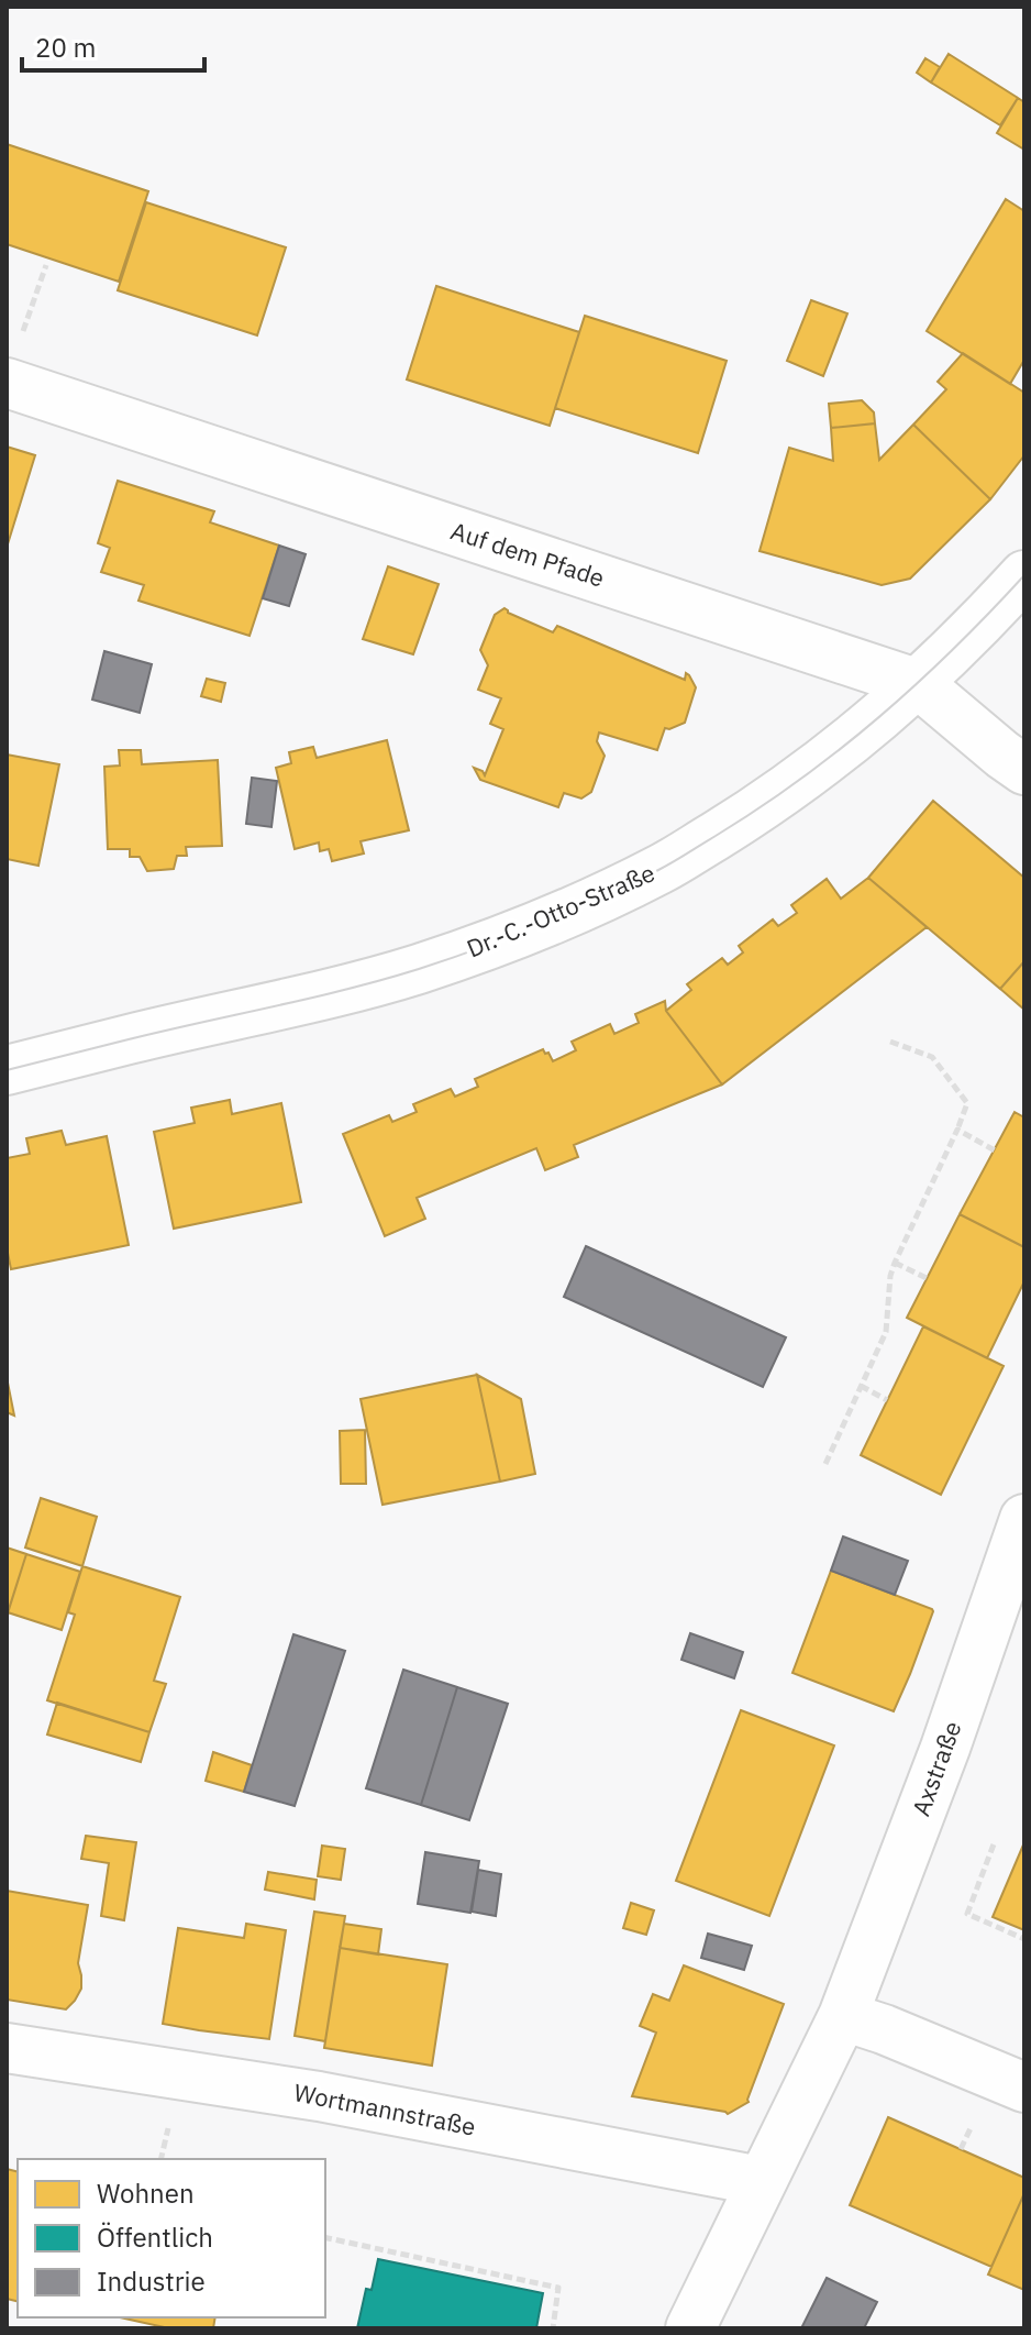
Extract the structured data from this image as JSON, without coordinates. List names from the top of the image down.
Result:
{
  "streets": {
    "street": [
      "Auf dem Pfade",
      "Dr.-C.-Otto-Straße",
      "Axstraße",
      "Wortmannstraße"
    ]
  },
  "crossings": [
    ["Auf dem Pfade", "Dr.-C.-Otto-Straße"],
    ["Axstraße", "Wortmannstraße"]
  ],
  "legend": ["Wohnen", "Öffentlich", "Industrie"],
  "scale_bar": "20 m"
}
